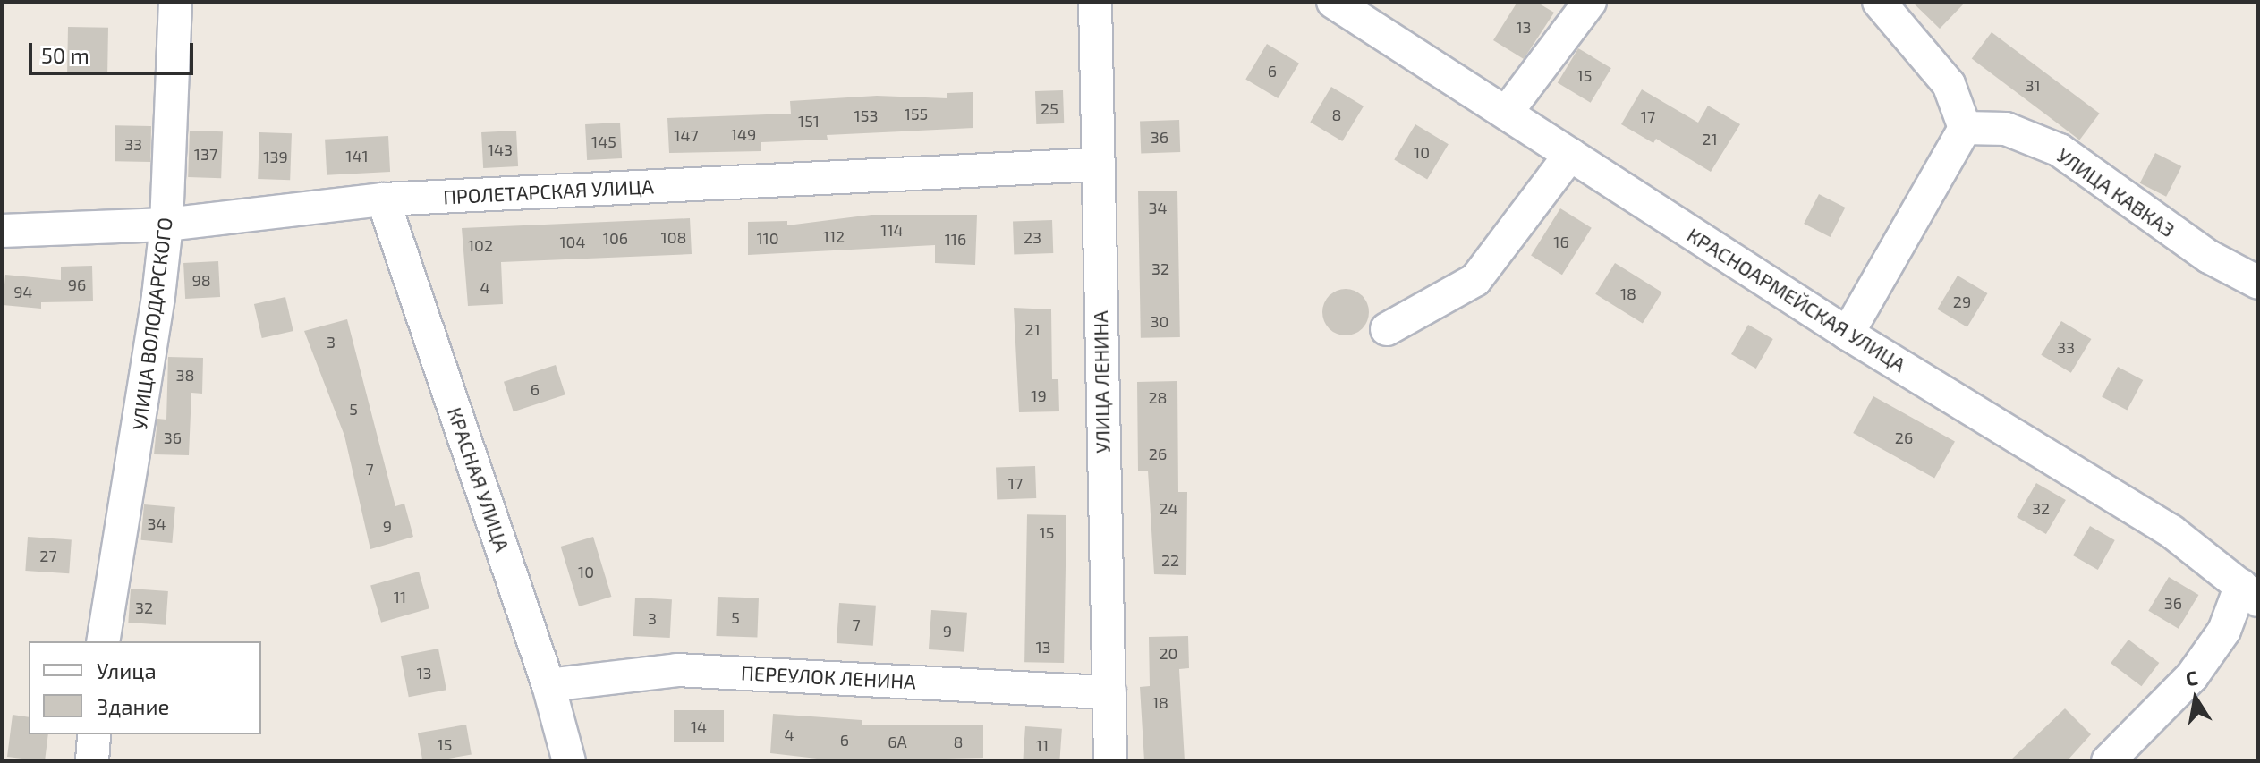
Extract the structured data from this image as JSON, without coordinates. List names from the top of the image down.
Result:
{
  "streets": {
    "street": [
      "ПРОЛЕТАРСКАЯ УЛИЦА",
      "УЛИЦА КАВКАЗ",
      "КРАСНОАРМЕЙСКАЯ УЛИЦА",
      "УЛИЦА ВОЛОДАРСКОГО",
      "УЛИЦА ЛЕНИНА",
      "КРАСНАЯ УЛИЦА",
      "ПЕРЕУЛОК ЛЕНИНА"
    ]
  },
  "crossings": [
    ["ПРОЛЕТАРСКАЯ УЛИЦА", "УЛИЦА ВОЛОДАРСКОГО"],
    ["ПРОЛЕТАРСКАЯ УЛИЦА", "УЛИЦА ЛЕНИНА"],
    ["ПРОЛЕТАРСКАЯ УЛИЦА", "КРАСНАЯ УЛИЦА"],
    ["УЛИЦА ЛЕНИНА", "ПЕРЕУЛОК ЛЕНИНА"],
    ["КРАСНАЯ УЛИЦА", "ПЕРЕУЛОК ЛЕНИНА"]
  ],
  "house_numbers": [
    "13",
    "6",
    "15",
    "31",
    "25",
    "155",
    "8",
    "153",
    "17",
    "151",
    "149",
    "147",
    "36",
    "21",
    "145",
    "33",
    "143",
    "10",
    "137",
    "141",
    "139",
    "34",
    "114",
    "112",
    "108",
    "23",
    "106",
    "110",
    "116",
    "104",
    "16",
    "102",
    "32",
    "98",
    "96",
    "4",
    "94",
    "18",
    "29",
    "30",
    "21",
    "3",
    "33",
    "38",
    "6",
    "19",
    "28",
    "5",
    "36",
    "26",
    "26",
    "7",
    "17",
    "24",
    "32",
    "34",
    "9",
    "15",
    "27",
    "22",
    "10",
    "11",
    "36",
    "32",
    "5",
    "3",
    "7",
    "9",
    "13",
    "20",
    "13",
    "18",
    "14",
    "4",
    "6",
    "6А",
    "8",
    "15",
    "11"
  ],
  "legend": ["Улица", "Здание"],
  "scale_bar": "50 m",
  "north": "top"
}
